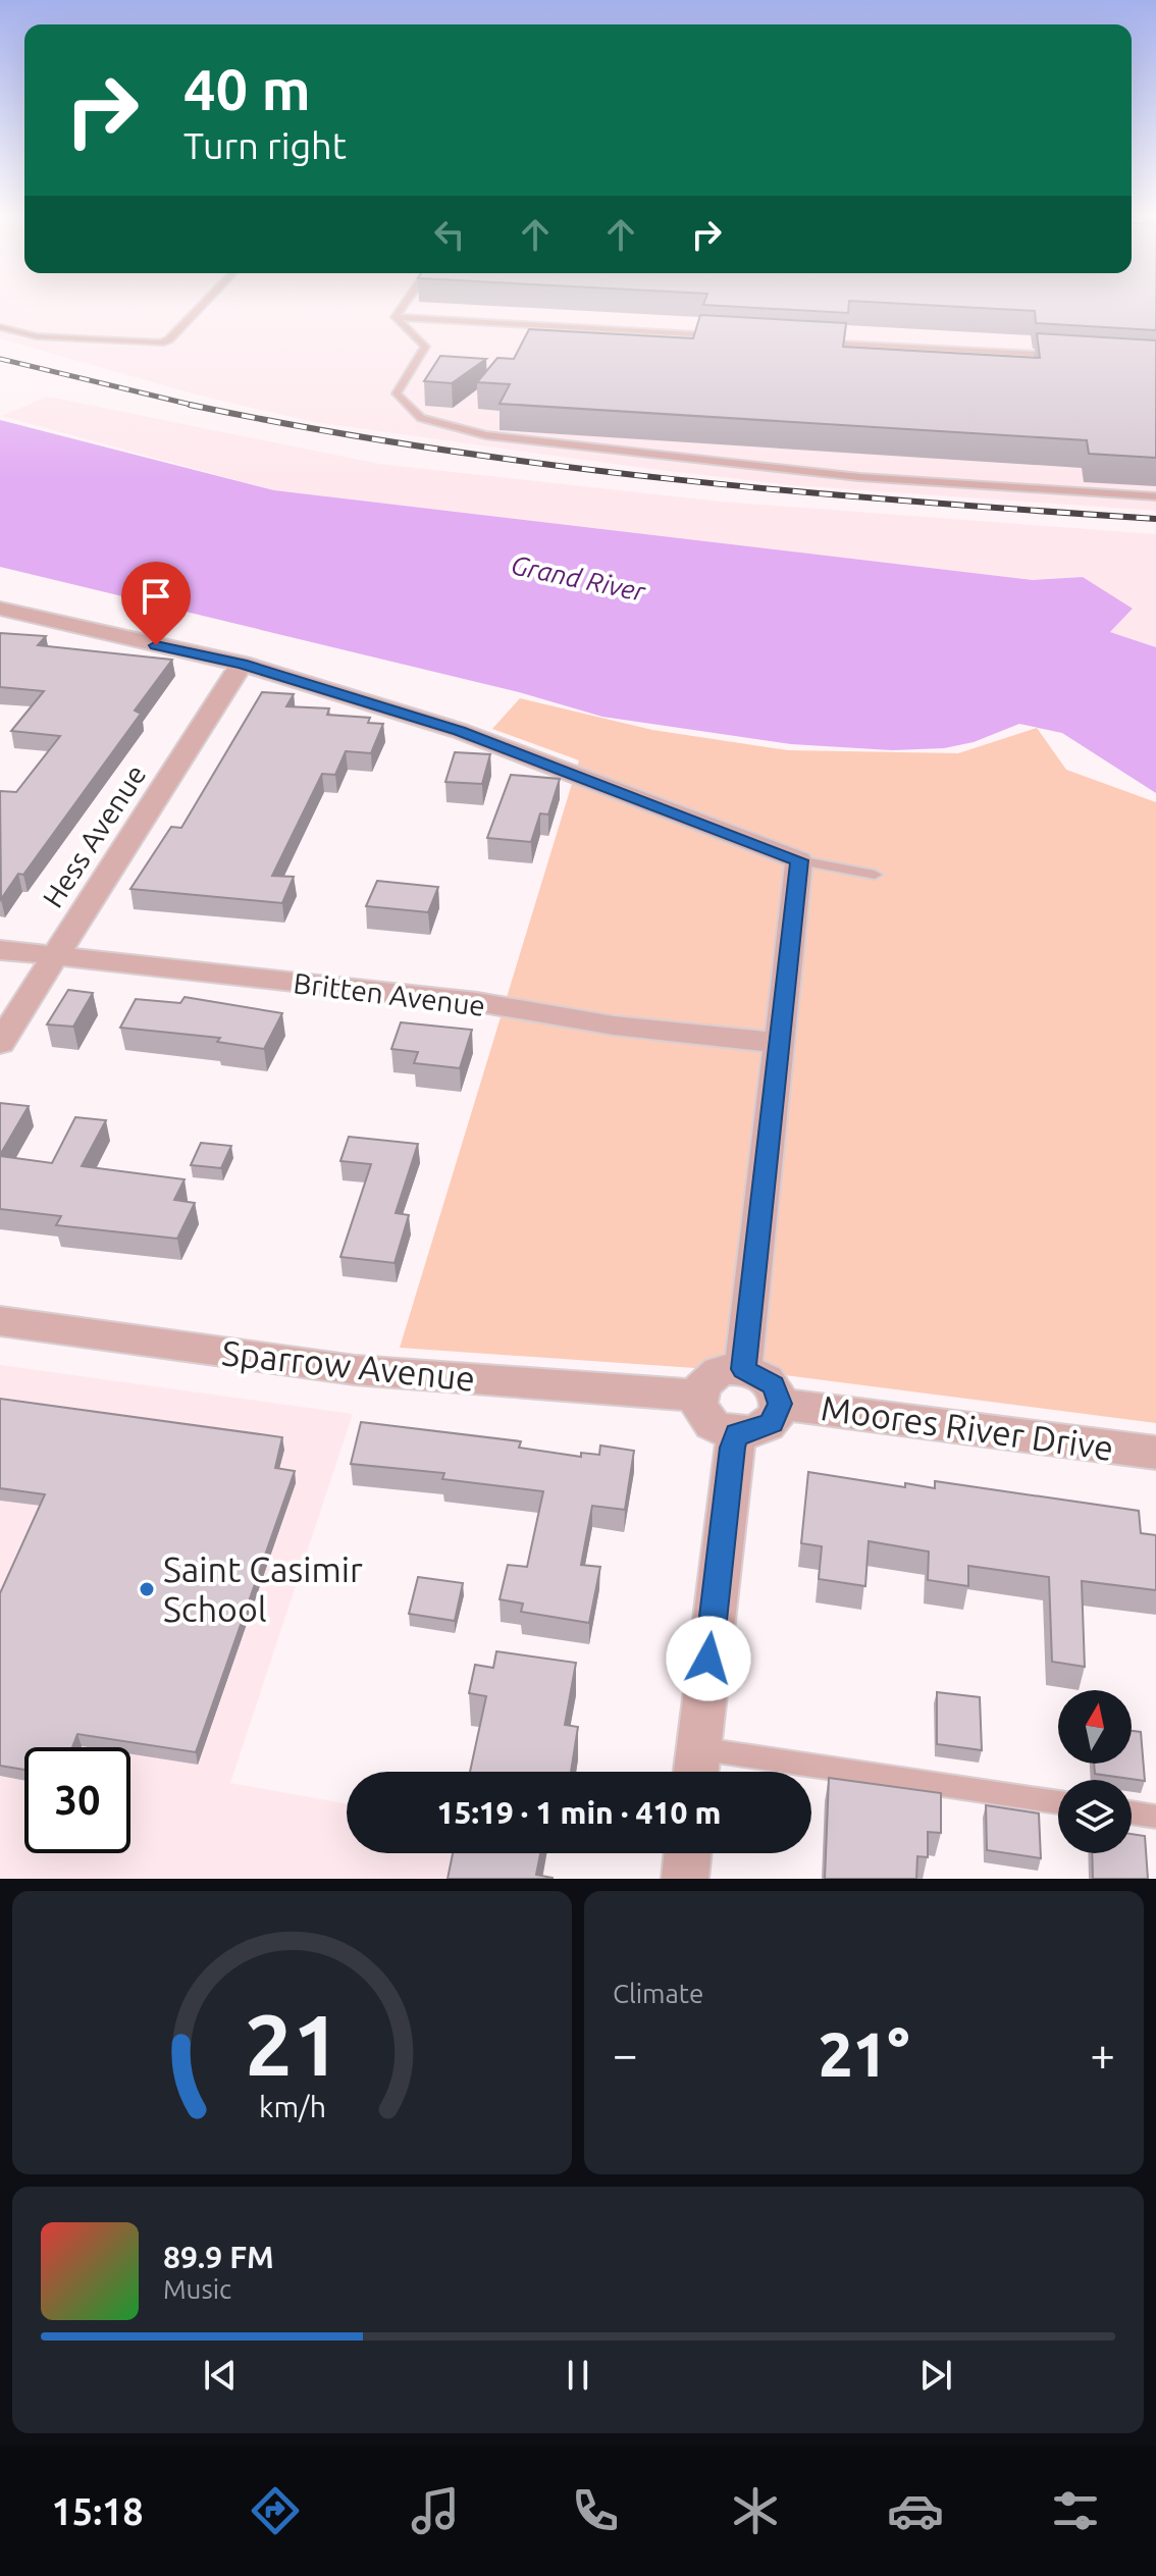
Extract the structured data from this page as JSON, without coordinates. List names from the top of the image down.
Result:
{
  "streets": {
    "street": [
      "Hess Avenue",
      "Britten Avenue",
      "Sparrow Avenue",
      "Moores River Drive"
    ]
  },
  "crossings": [
    ["Hess Avenue", "Britten Avenue"],
    ["Sparrow Avenue", "Moores River Drive"]
  ],
  "water": ["Grand River"],
  "places": ["Saint Casimir School"],
  "north": "top",
  "page": {
    "turn": ["40 m", "Turn right"],
    "limit": "30",
    "trip": "15:19 · 1 min · 410 m",
    "tile": "Climate",
    "heat": ["−", "21°", "+"],
    "song": ["89.9 FM", "Music"],
    "tabs": "15:18",
    "gauge": ["21", "km/h"]
  }
}
